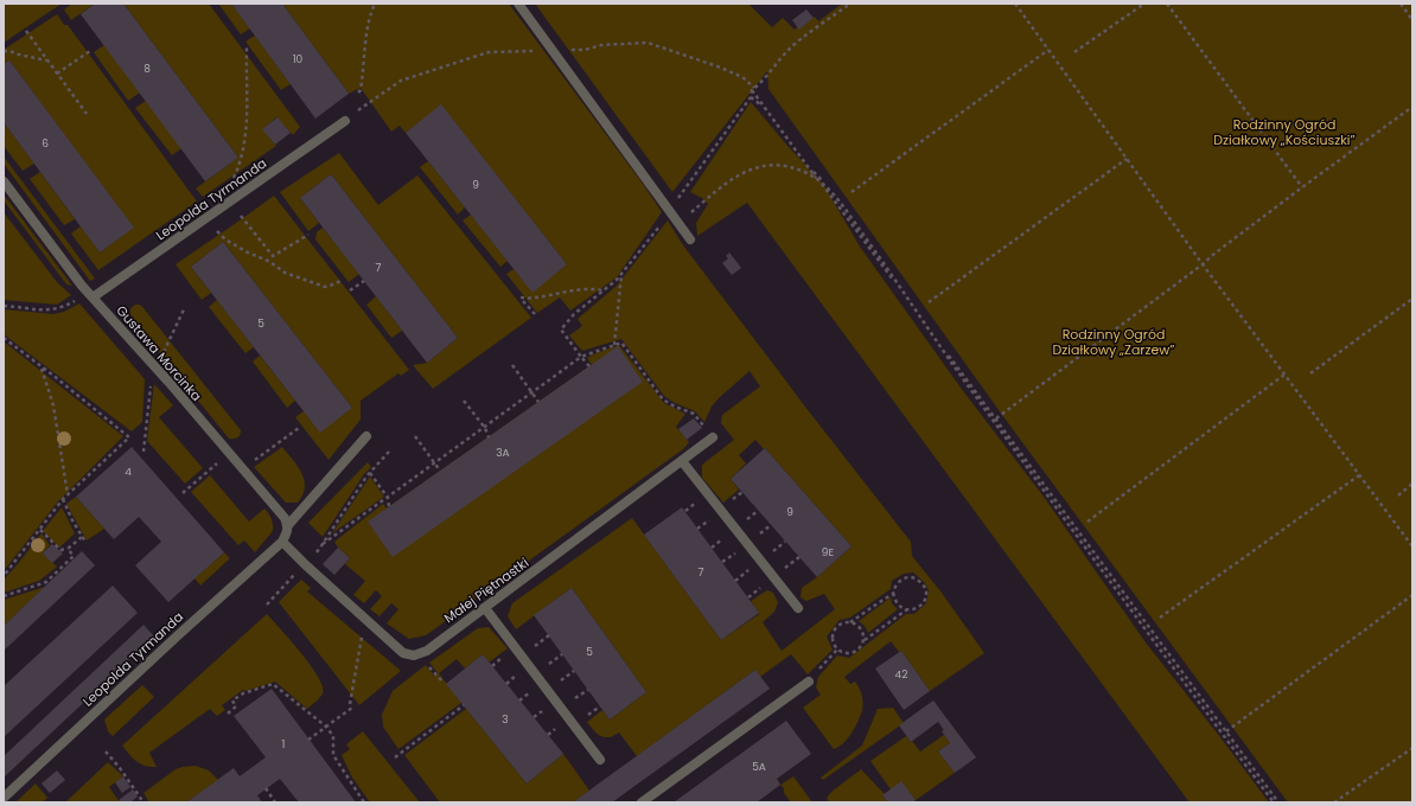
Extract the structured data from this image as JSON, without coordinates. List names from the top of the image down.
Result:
{
  "streets": {
    "street": ["Leopolda Tyrmanda", "Gustawa Morcinka", "Małej Piętnastki"]
  },
  "crossings": [
    ["Leopolda Tyrmanda", "Gustawa Morcinka"],
    ["Leopolda Tyrmanda", "Małej Piętnastki"]
  ],
  "parks": ["Rodzinny Ogród Działkowy „Kościuszki”", "Rodzinny Ogród Działkowy „Zarzew”"],
  "house_numbers": [
    "10",
    "8",
    "6",
    "9",
    "7",
    "5",
    "3A",
    "4",
    "9",
    "9E",
    "7",
    "5",
    "42",
    "3",
    "1",
    "5A"
  ]
}
